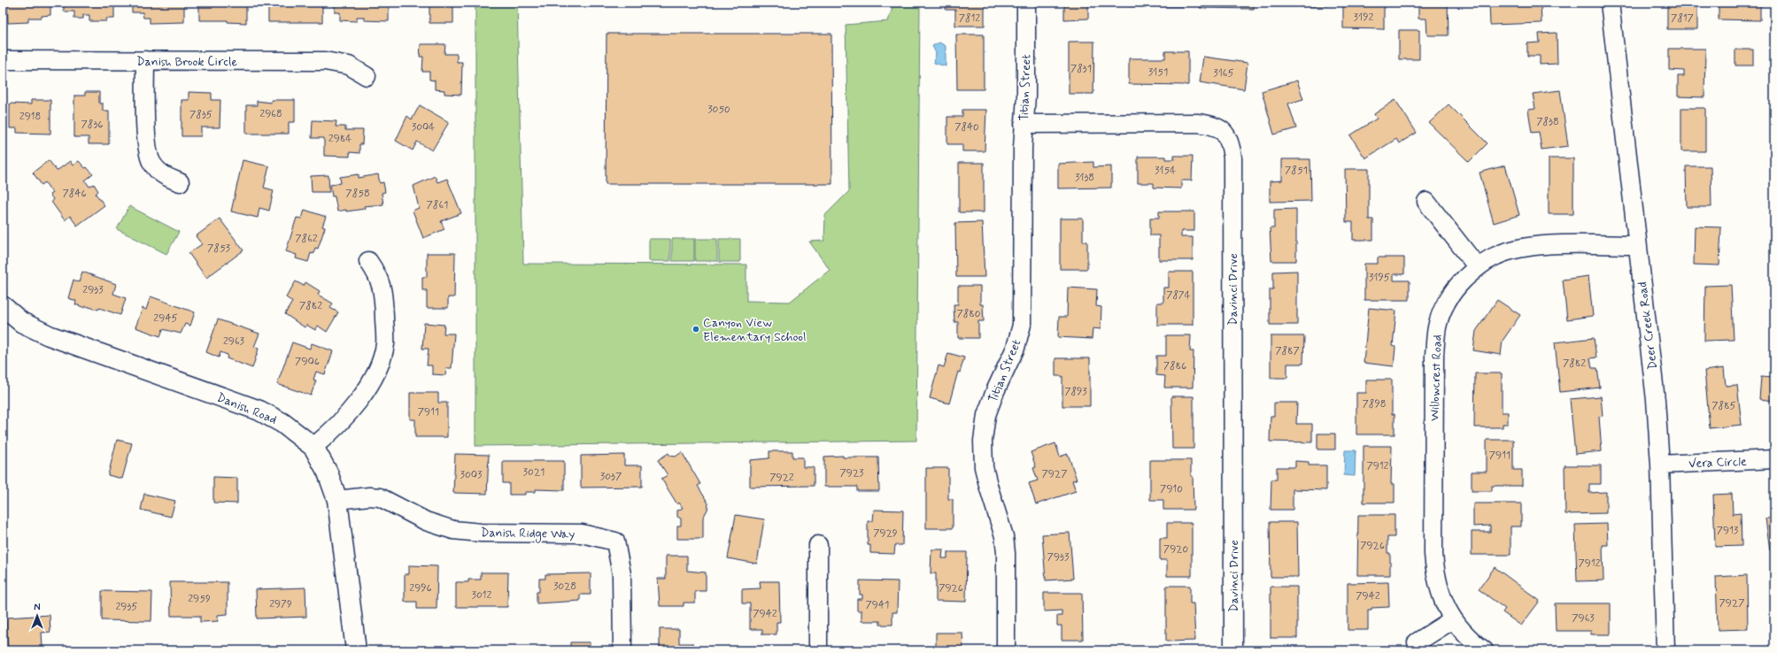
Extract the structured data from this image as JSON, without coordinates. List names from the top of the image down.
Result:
{
  "streets": {
    "street": [
      "Danish Brook Circle",
      "Titian Street",
      "Davinci Drive",
      "Deer Creek Road",
      "Willowcrest Road",
      "Danish Road",
      "Vera Circle",
      "Danish Ridge Way"
    ]
  },
  "crossings": [
    ["Titian Street", "Davinci Drive"],
    ["Deer Creek Road", "Willowcrest Road"],
    ["Deer Creek Road", "Vera Circle"],
    ["Danish Road", "Danish Ridge Way"]
  ],
  "places": ["Canyon View Elementary School"],
  "house_numbers": [
    "3192",
    "7812",
    "7817",
    "7831",
    "3151",
    "3165",
    "3050",
    "2968",
    "7835",
    "2918",
    "7838",
    "7836",
    "3004",
    "7840",
    "2984",
    "3154",
    "7851",
    "3138",
    "7846",
    "7858",
    "7861",
    "7862",
    "7853",
    "3195",
    "2933",
    "7874",
    "7882",
    "7880",
    "2945",
    "2963",
    "7887",
    "7906",
    "7882",
    "7886",
    "7893",
    "7898",
    "7885",
    "7911",
    "7911",
    "7912",
    "3021",
    "7923",
    "7927",
    "3003",
    "3037",
    "7922",
    "7910",
    "7913",
    "7929",
    "7926",
    "7920",
    "7933",
    "7912",
    "3028",
    "2996",
    "7926",
    "3012",
    "7942",
    "2959",
    "7927",
    "2979",
    "7941",
    "2935",
    "7942",
    "7963"
  ],
  "north": "top"
}
